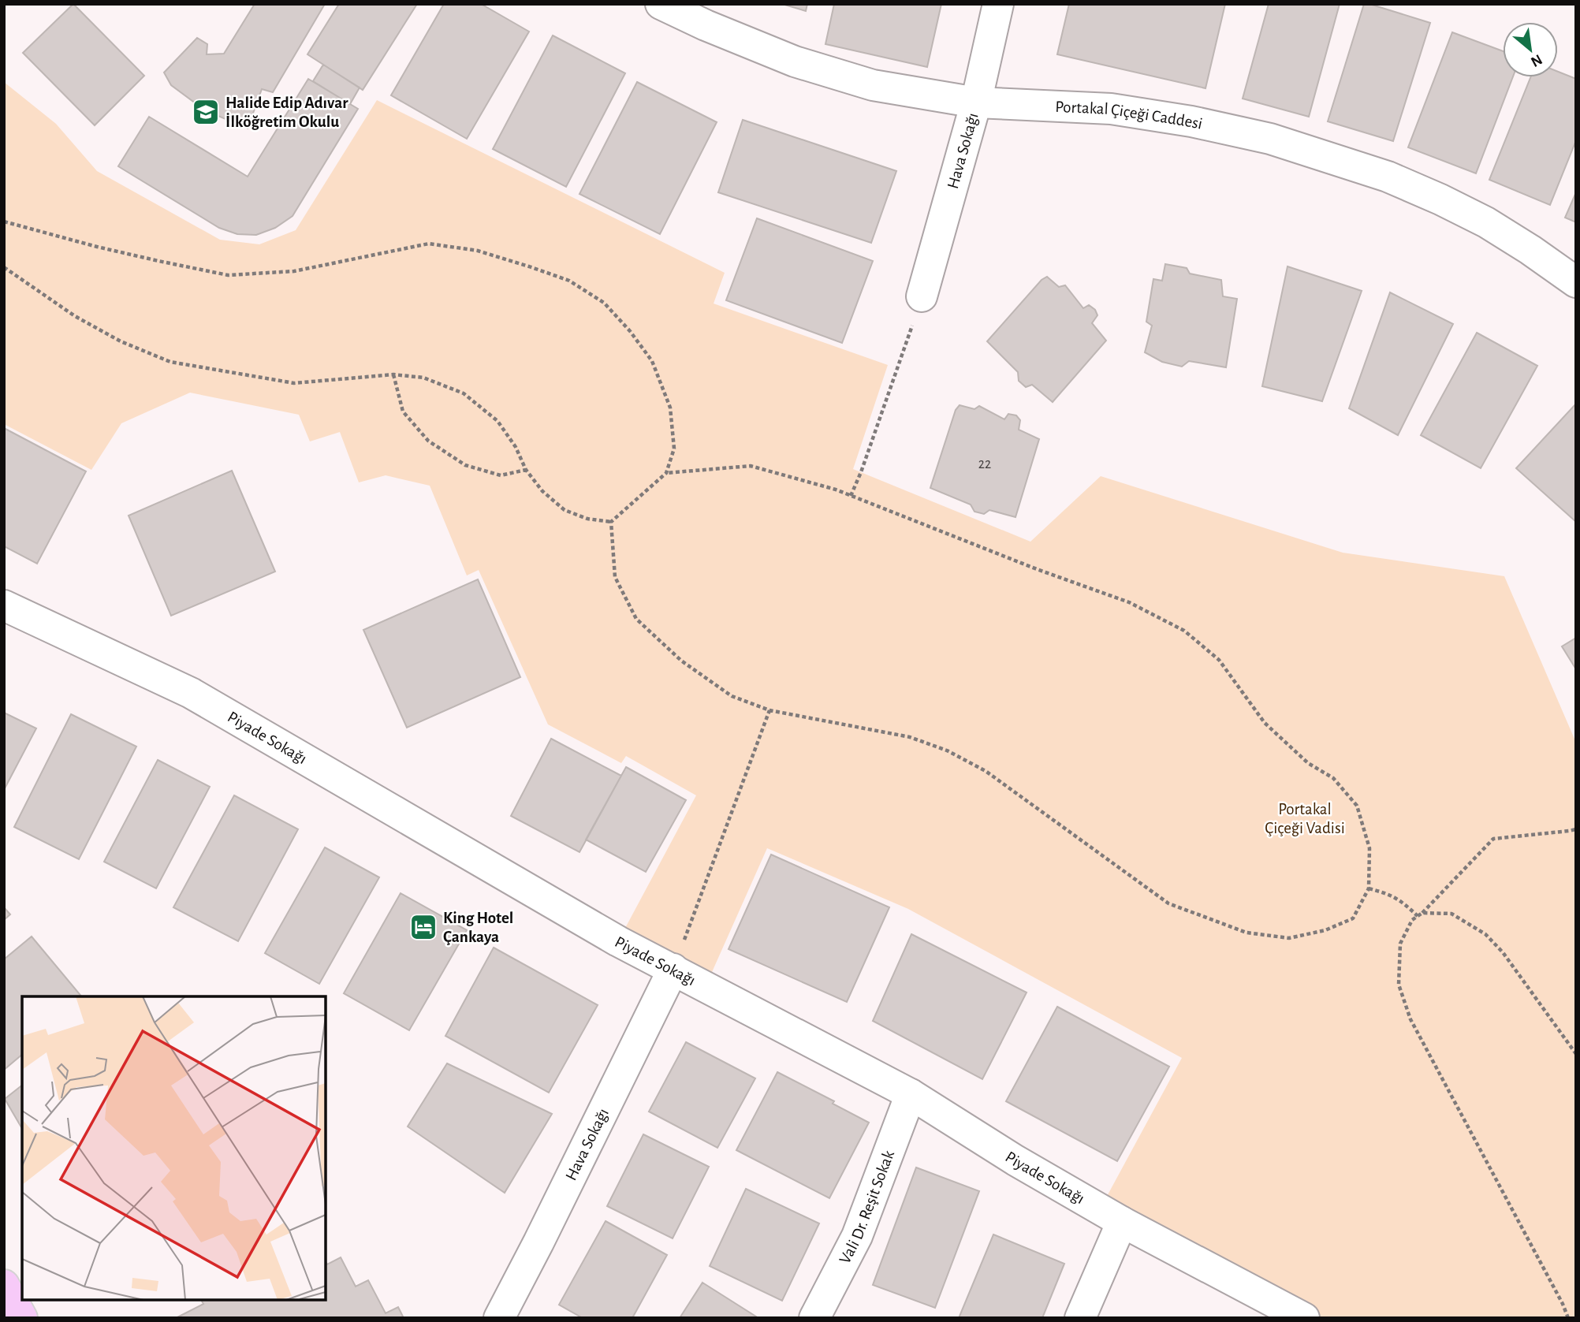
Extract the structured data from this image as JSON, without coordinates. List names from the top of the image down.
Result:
{
  "streets": {
    "street": [
      "Portakal Çiçeği Caddesi",
      "Hava Sokağı",
      "Piyade Sokağı",
      "Vali Dr. Reşit Sokak"
    ]
  },
  "crossings": [
    ["Portakal Çiçeği Caddesi", "Hava Sokağı"],
    ["Hava Sokağı", "Piyade Sokağı"],
    ["Piyade Sokağı", "Vali Dr. Reşit Sokak"]
  ],
  "parks": ["Portakal Çiçeği Vadisi"],
  "places": {
    "school or university": ["Halide Edip Adıvar İlköğretim Okulu"],
    "hotel": ["King Hotel Çankaya"]
  },
  "house_numbers": ["22"],
  "north": "bottom right"
}
